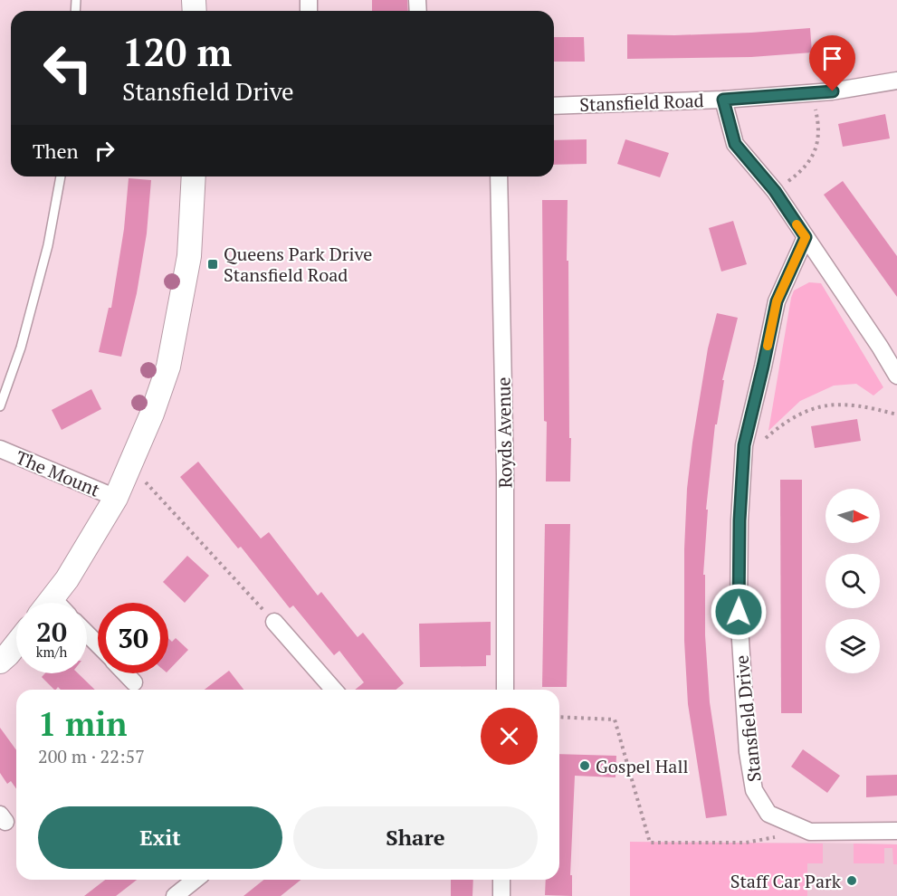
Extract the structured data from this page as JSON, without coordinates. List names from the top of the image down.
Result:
{
  "streets": {
    "street": [
      "Stansfield Road",
      "Royds Avenue",
      "The Mount",
      "Stansfield Drive"
    ]
  },
  "places": {
    "transit": ["Queens Park Drive Stansfield Road"],
    "other": ["Gospel Hall", "Staff Car Park"]
  },
  "north": "right",
  "page": {
    "turn": ["120 m", "Stansfield Drive"],
    "then": "Then",
    "speed": "20 km/h",
    "limit": "30",
    "heading": ["1 min", "200 m · 22:57"],
    "buttons": ["Exit", "Share"]
  }
}
